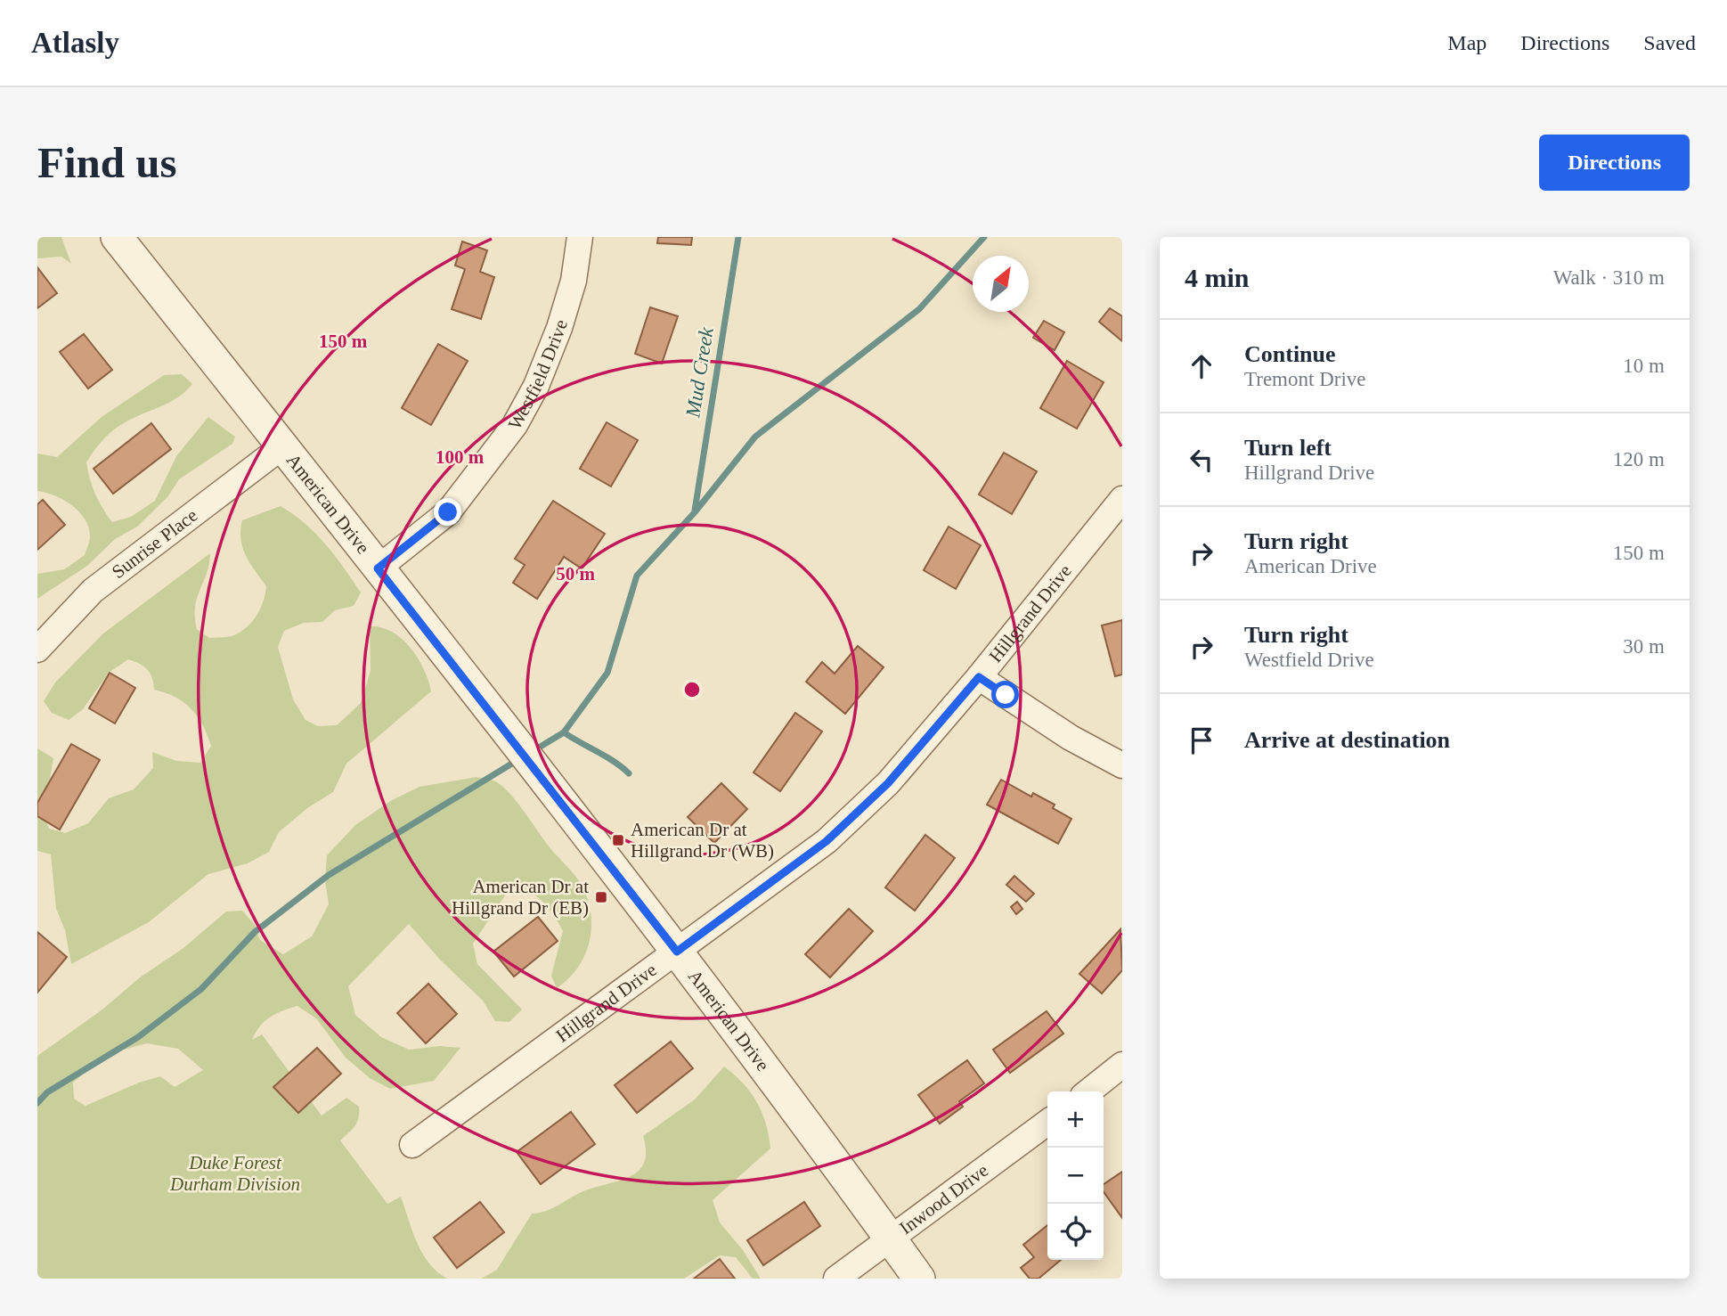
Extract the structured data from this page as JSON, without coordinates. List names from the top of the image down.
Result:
{
  "streets": {
    "street": [
      "Westfield Drive",
      "American Drive",
      "Sunrise Place",
      "Hillgrand Drive",
      "Inwood Drive"
    ]
  },
  "crossings": [
    ["Westfield Drive", "American Drive"],
    ["American Drive", "Sunrise Place"],
    ["American Drive", "Hillgrand Drive"],
    ["American Drive", "Inwood Drive"]
  ],
  "water": ["Mud Creek"],
  "parks": ["Duke Forest Durham Division"],
  "places": {
    "transit": ["American Dr at Hillgrand Dr (WB)", "American Dr at Hillgrand Dr (EB)"]
  },
  "north": "top right",
  "page": {
    "header": "Atlasly",
    "nav": ["Map", "Directions", "Saved"],
    "buttons": "Directions",
    "title": "Find us",
    "heading": ["4 min", "Walk · 310 m"],
    "list": [
      ["Continue", "Tremont Drive", "10 m"],
      ["Turn left", "Hillgrand Drive", "120 m"],
      ["Turn right", "American Drive", "150 m"],
      ["Turn right", "Westfield Drive", "30 m"],
      "Arrive at destination"
    ],
    "map_buttons": ["+", "−"]
  },
  "rings": ["150 m", "100 m", "50 m"]
}
